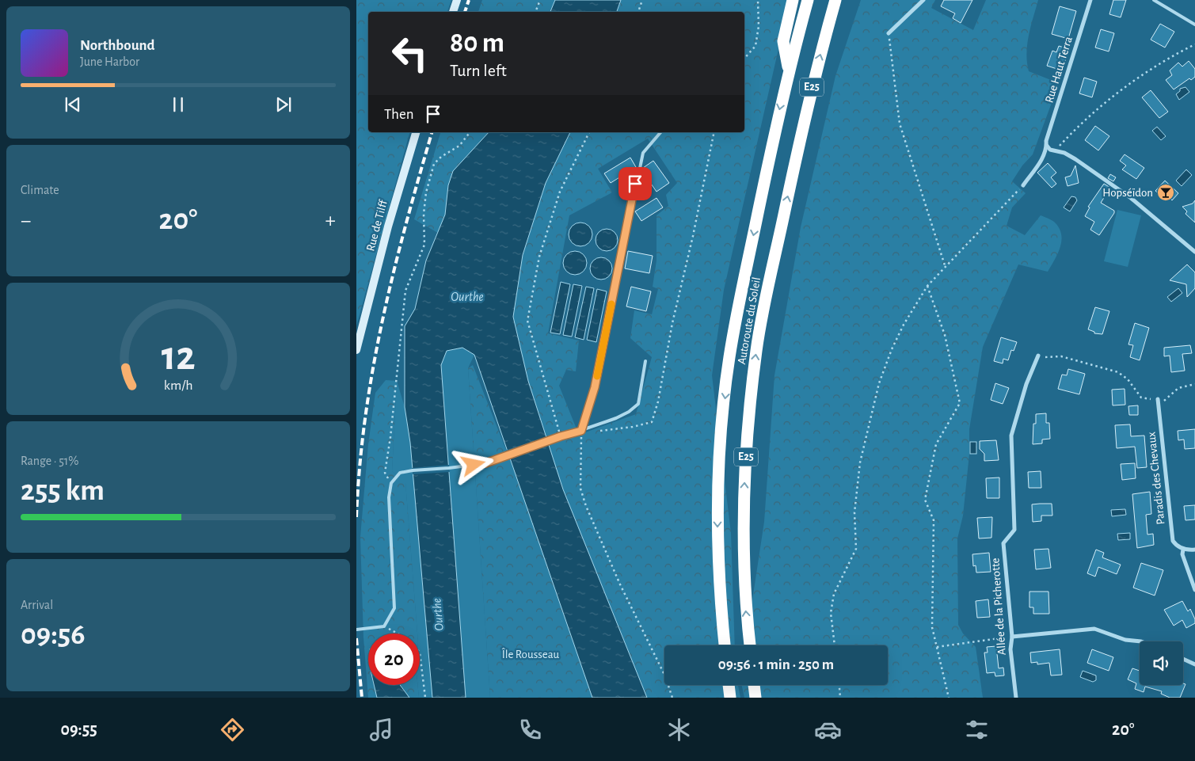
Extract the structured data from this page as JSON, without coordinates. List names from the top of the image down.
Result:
{
  "streets": {
    "highway": ["E25", "Autoroute du Soleil"],
    "main road": ["Rue de Tilff"],
    "street": ["Rue Haut Terra", "Paradis des Chevaux", "Allée de la Picherotte"]
  },
  "water": ["Ourthe"],
  "parks": ["Île Rousseau"],
  "places": {
    "bar": ["Hopséïdon"]
  },
  "page": {
    "turn": ["80 m", "Turn left"],
    "song": ["Northbound", "June Harbor"],
    "then": "Then",
    "tile": [
      "Climate",
      ["Range · 51%", "255 km"],
      ["Arrival", "09:56"]
    ],
    "heat": ["−", "20°", "+"],
    "limit": "20",
    "trip": "09:56 · 1 min · 250 m",
    "tabs": ["09:55", "20°"],
    "gauge": ["12", "km/h"]
  }
}
